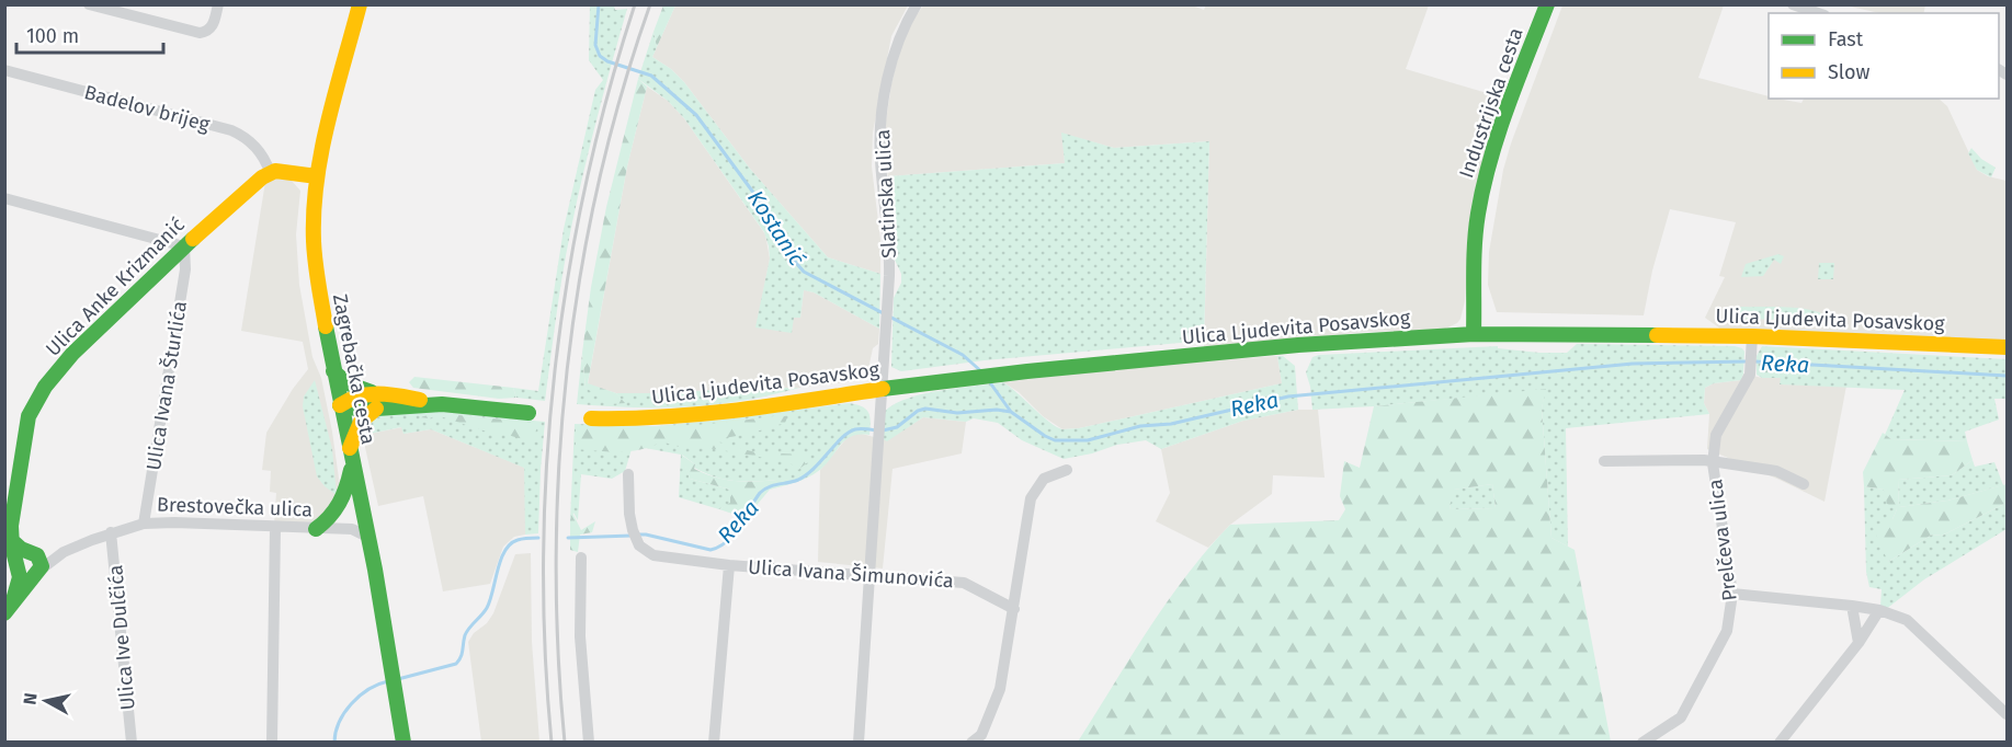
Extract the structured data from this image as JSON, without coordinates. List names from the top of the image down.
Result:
{
  "streets": {
    "main road": [
      "Industrijska cesta",
      "Ulica Anke Krizmanić",
      "Ulica Ljudevita Posavskog",
      "Zagrebačka cesta",
      "Brestovečka ulica"
    ],
    "street": [
      "Badelov brijeg",
      "Slatinska ulica",
      "Ulica Ivana Šturlića",
      "Prelčeva ulica",
      "Ulica Ivana Šimunovića",
      "Ulica Ive Dulčića"
    ]
  },
  "crossings": [
    ["Industrijska cesta", "Ulica Ljudevita Posavskog"],
    ["Badelov brijeg", "Ulica Anke Krizmanić"],
    ["Slatinska ulica", "Ulica Ljudevita Posavskog"],
    ["Slatinska ulica", "Ulica Ivana Šimunovića"],
    ["Ulica Anke Krizmanić", "Ulica Ivana Šturlića"],
    ["Ulica Anke Krizmanić", "Brestovečka ulica"],
    ["Ulica Ljudevita Posavskog", "Prelčeva ulica"],
    ["Zagrebačka cesta", "Brestovečka ulica"],
    ["Ulica Ivana Šturlića", "Brestovečka ulica"],
    ["Brestovečka ulica", "Ulica Ive Dulčića"]
  ],
  "water": ["Kostanić", "Reka"],
  "legend": ["Fast", "Slow"],
  "scale_bar": "100 m",
  "north": "left"
}
